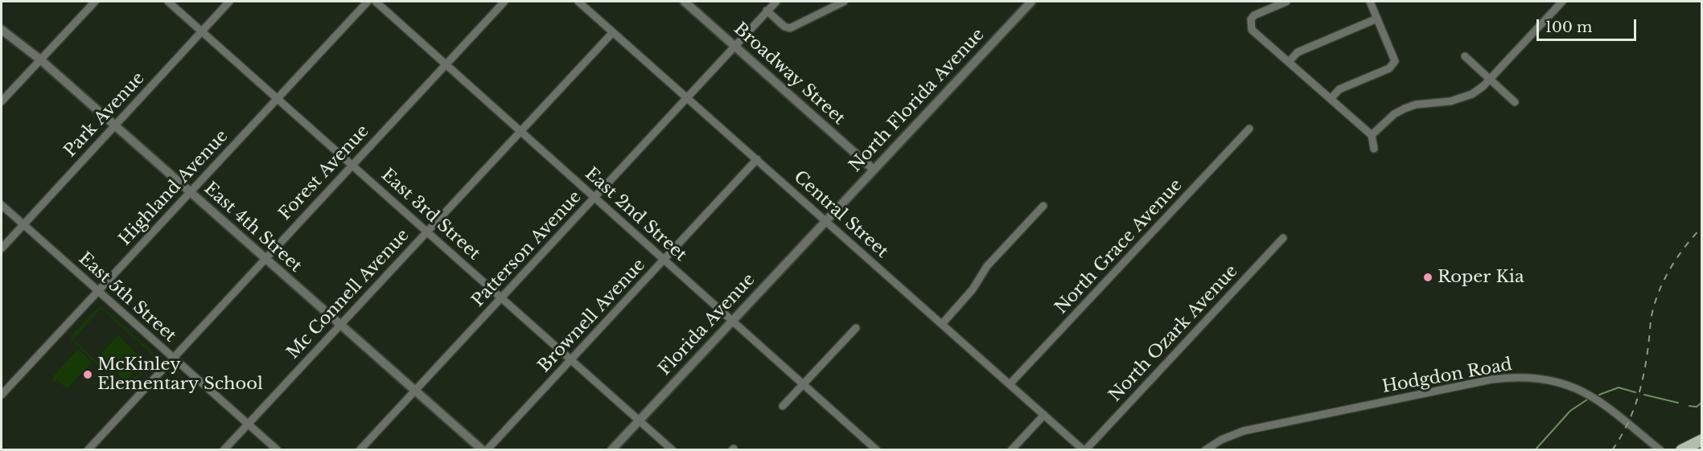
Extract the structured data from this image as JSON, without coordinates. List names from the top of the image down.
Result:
{
  "streets": {
    "street": [
      "Broadway Street",
      "North Florida Avenue",
      "Park Avenue",
      "Forest Avenue",
      "Highland Avenue",
      "East 3rd Street",
      "East 2nd Street",
      "Central Street",
      "East 4th Street",
      "North Grace Avenue",
      "Patterson Avenue",
      "Mc Connell Avenue",
      "East 5th Street",
      "Brownell Avenue",
      "Florida Avenue",
      "North Ozark Avenue",
      "Hodgdon Road"
    ]
  },
  "crossings": [
    ["Broadway Street", "North Florida Avenue"],
    ["Broadway Street", "Patterson Avenue"],
    ["North Florida Avenue", "Central Street"],
    ["North Florida Avenue", "Florida Avenue"],
    ["Park Avenue", "East 3rd Street"],
    ["Park Avenue", "East 4th Street"],
    ["Park Avenue", "East 5th Street"],
    ["Forest Avenue", "East 3rd Street"],
    ["Forest Avenue", "East 2nd Street"],
    ["Forest Avenue", "East 4th Street"],
    ["Forest Avenue", "East 5th Street"],
    ["Highland Avenue", "East 3rd Street"],
    ["Highland Avenue", "East 4th Street"],
    ["Highland Avenue", "East 5th Street"],
    ["East 3rd Street", "Patterson Avenue"],
    ["East 3rd Street", "Mc Connell Avenue"],
    ["East 3rd Street", "Brownell Avenue"],
    ["East 3rd Street", "Florida Avenue"],
    ["East 2nd Street", "Patterson Avenue"],
    ["East 2nd Street", "Mc Connell Avenue"],
    ["East 2nd Street", "Brownell Avenue"],
    ["East 2nd Street", "Florida Avenue"],
    ["Central Street", "North Grace Avenue"],
    ["Central Street", "Patterson Avenue"],
    ["Central Street", "Mc Connell Avenue"],
    ["Central Street", "Brownell Avenue"],
    ["Central Street", "Florida Avenue"],
    ["Central Street", "North Ozark Avenue"],
    ["East 4th Street", "Patterson Avenue"],
    ["East 4th Street", "Mc Connell Avenue"],
    ["Mc Connell Avenue", "East 5th Street"]
  ],
  "places": ["Roper Kia", "McKinley Elementary School"],
  "scale_bar": "100 m"
}
